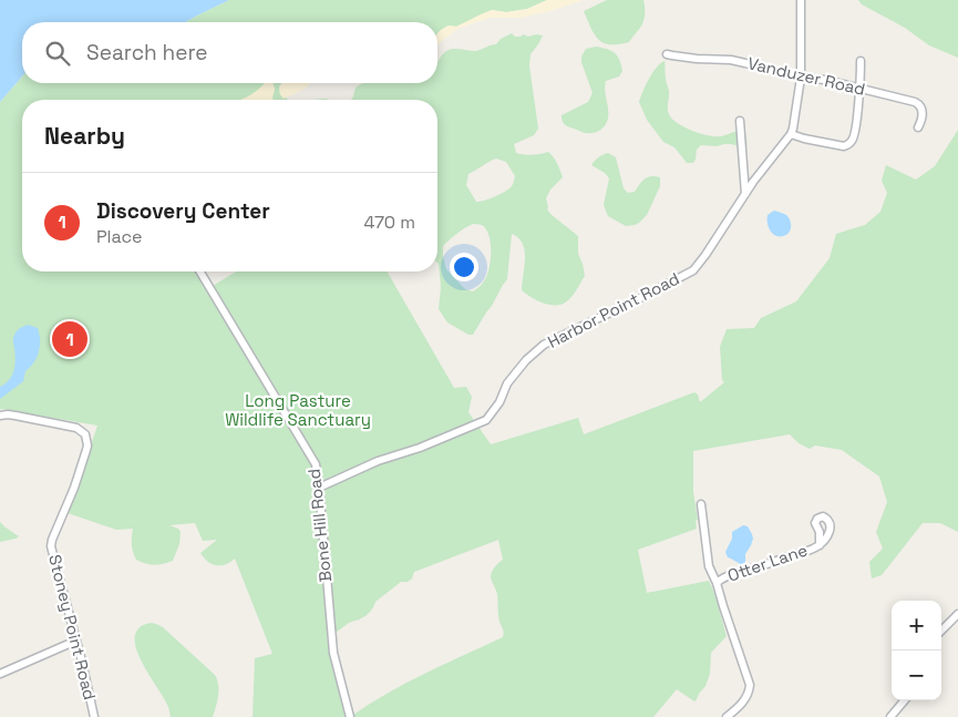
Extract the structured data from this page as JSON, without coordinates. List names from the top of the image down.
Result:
{
  "streets": {
    "street": [
      "Vanduzer Road",
      "Harbor Point Road",
      "Bone Hill Road",
      "Otter Lane",
      "Stoney Point Road"
    ]
  },
  "crossings": [
    ["Harbor Point Road", "Bone Hill Road"]
  ],
  "parks": ["Long Pasture Wildlife Sanctuary"],
  "page": {
    "search": "Search here",
    "heading": "Nearby",
    "list": [
      {
        "mark": "1",
        "name": "Discovery Center",
        "note": "Place",
        "value": "470 m"
      }
    ],
    "pins": "1",
    "map_buttons": ["+", "−"]
  }
}
